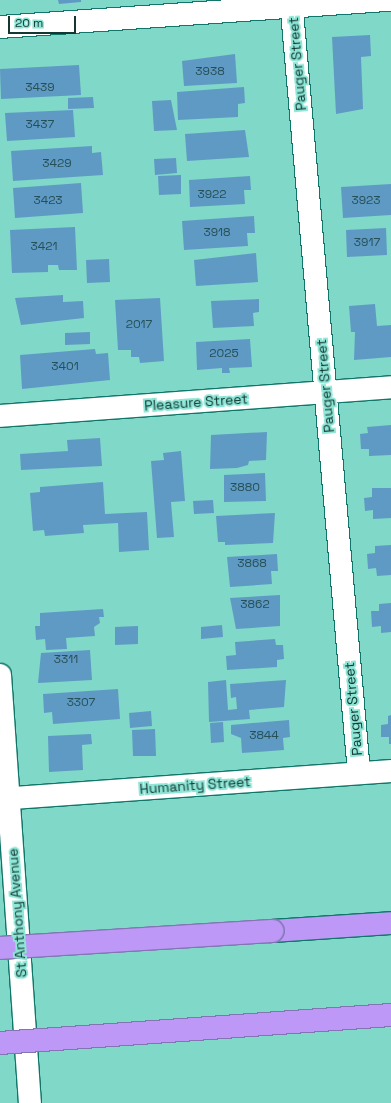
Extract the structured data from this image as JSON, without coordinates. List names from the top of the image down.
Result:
{
  "streets": {
    "street": [
      "Pauger Street",
      "Pleasure Street",
      "Humanity Street",
      "St Anthony Avenue"
    ]
  },
  "crossings": [
    ["Pauger Street", "Pleasure Street"],
    ["Pauger Street", "Humanity Street"],
    ["Humanity Street", "St Anthony Avenue"]
  ],
  "house_numbers": [
    "3938",
    "3439",
    "3437",
    "3429",
    "3922",
    "3423",
    "3923",
    "3918",
    "3917",
    "3421",
    "2017",
    "2025",
    "3401",
    "3880",
    "3868",
    "3862",
    "3311",
    "3307",
    "3844"
  ],
  "scale_bar": "20 m"
}
